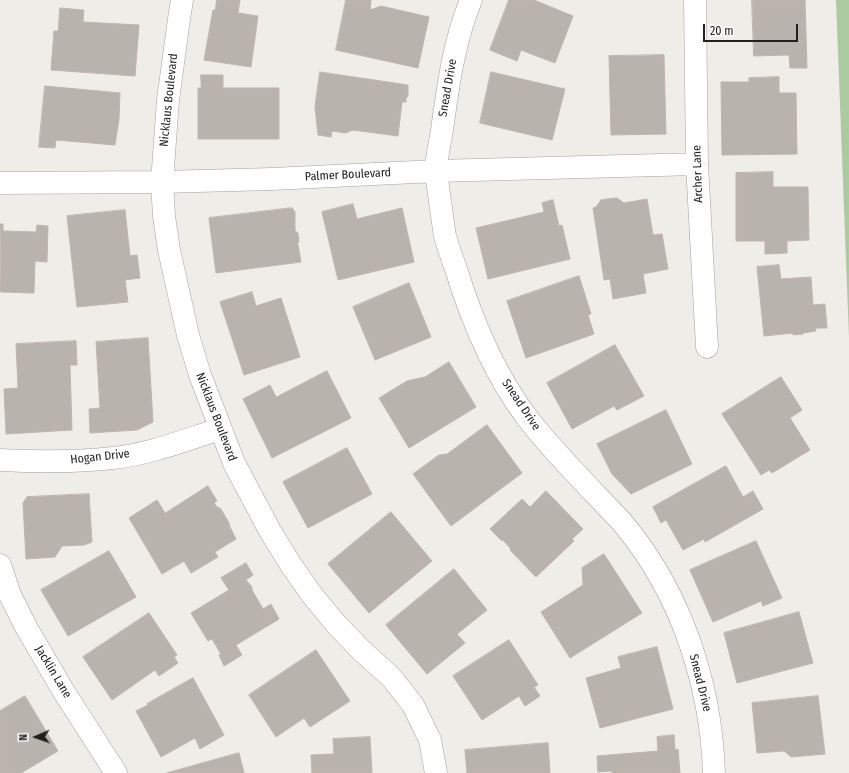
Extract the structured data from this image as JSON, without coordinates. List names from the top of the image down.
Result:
{
  "streets": {
    "street": [
      "Snead Drive",
      "Nicklaus Boulevard",
      "Archer Lane",
      "Palmer Boulevard",
      "Hogan Drive",
      "Jacklin Lane"
    ]
  },
  "crossings": [
    ["Snead Drive", "Palmer Boulevard"],
    ["Nicklaus Boulevard", "Palmer Boulevard"],
    ["Nicklaus Boulevard", "Hogan Drive"],
    ["Archer Lane", "Palmer Boulevard"]
  ],
  "scale_bar": "20 m",
  "north": "left"
}
